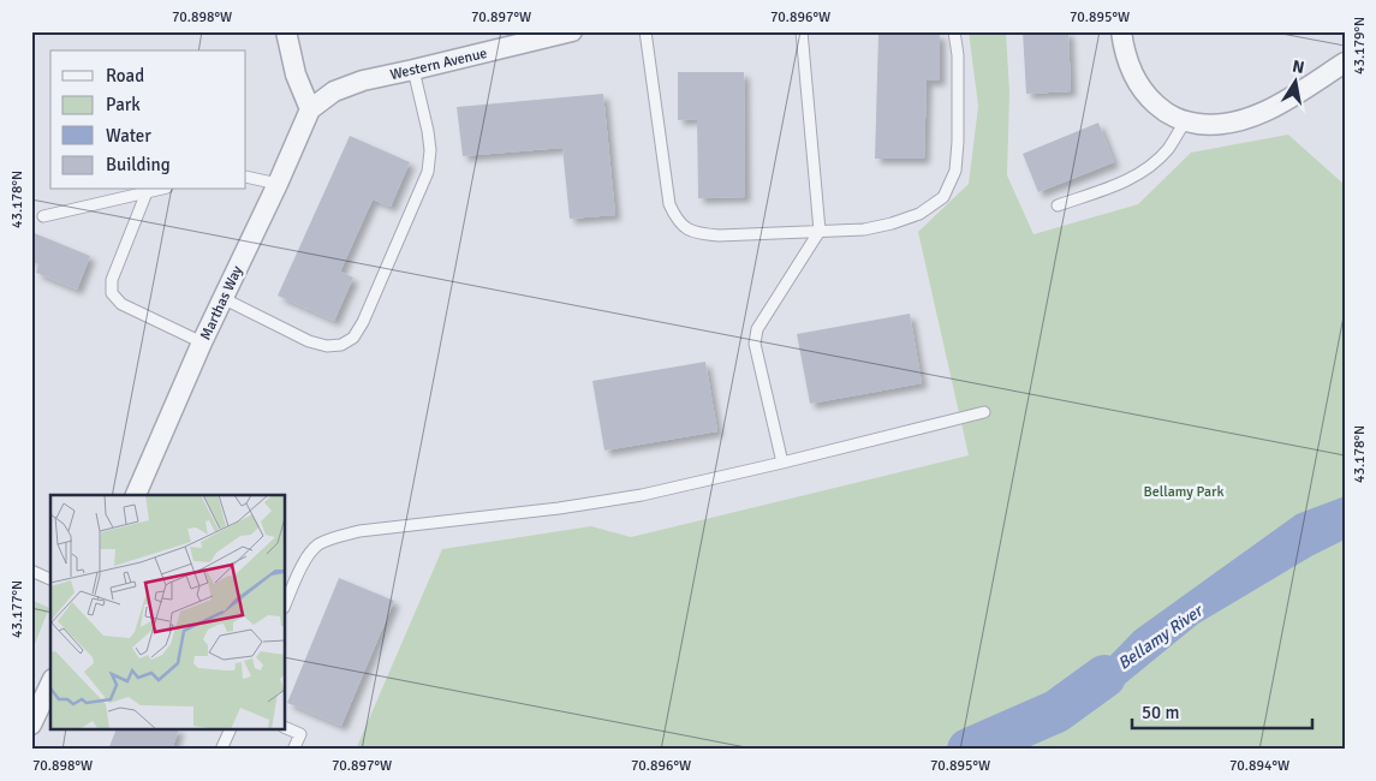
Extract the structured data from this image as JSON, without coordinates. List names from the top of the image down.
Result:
{
  "streets": {
    "street": ["Western Avenue", "Marthas Way"]
  },
  "crossings": [
    ["Western Avenue", "Marthas Way"]
  ],
  "water": ["Bellamy River"],
  "parks": ["Bellamy Park"],
  "legend": [
    "Road",
    "Park",
    "Water",
    "Building"
  ],
  "scale_bar": "50 m",
  "north": "top",
  "coordinates": [
    "70.898°W",
    "70.897°W",
    "70.896°W",
    "70.895°W",
    "43.179°N",
    "43.178°N",
    "43.177°N",
    "70.894°W"
  ]
}
